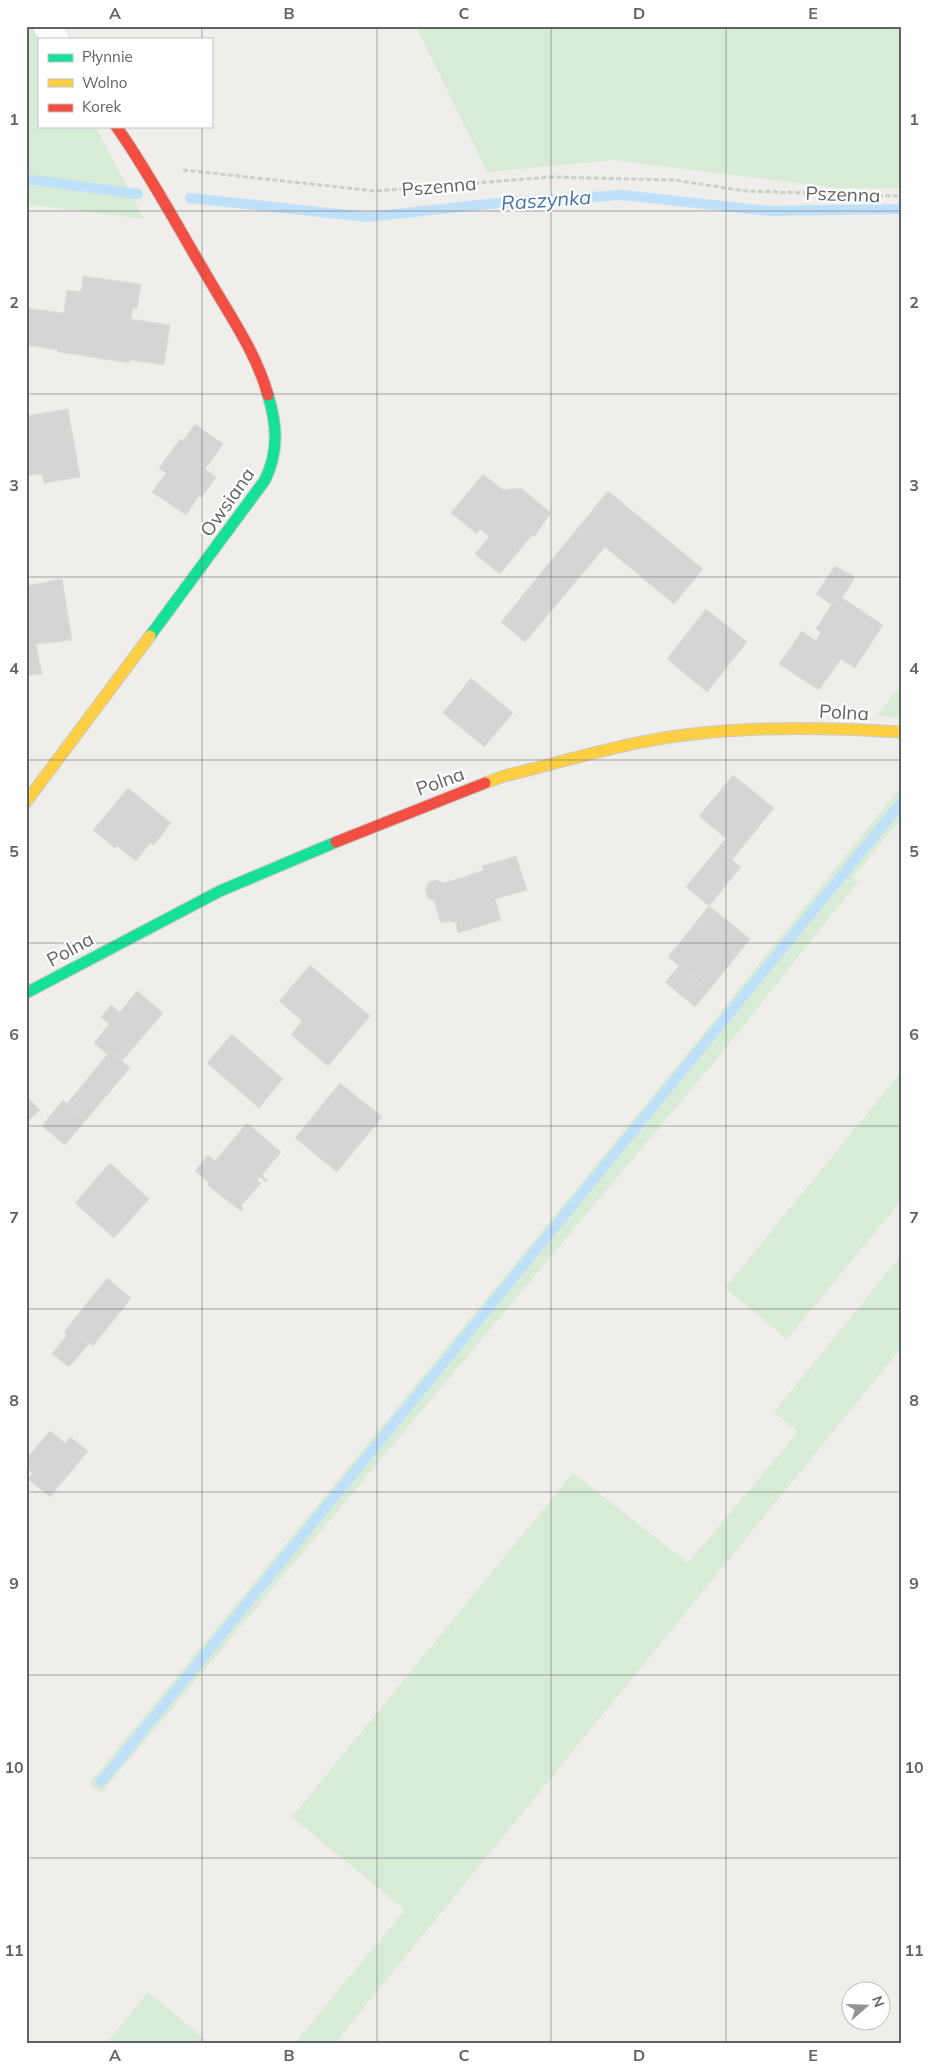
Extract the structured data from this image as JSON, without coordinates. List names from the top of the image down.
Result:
{
  "streets": {
    "street": ["Owsiana", "Polna"],
    "path": ["Pszenna"]
  },
  "crossings": [
    ["Pszenna", "Owsiana"]
  ],
  "water": ["Raszynka"],
  "legend": ["Płynnie", "Wolno", "Korek"],
  "north": "right",
  "grid": {
    "columns": [
      "A",
      "B",
      "C",
      "D",
      "E"
    ],
    "rows": [
      "1",
      "2",
      "3",
      "4",
      "5",
      "6",
      "7",
      "8",
      "9",
      "10",
      "11"
    ]
  }
}
